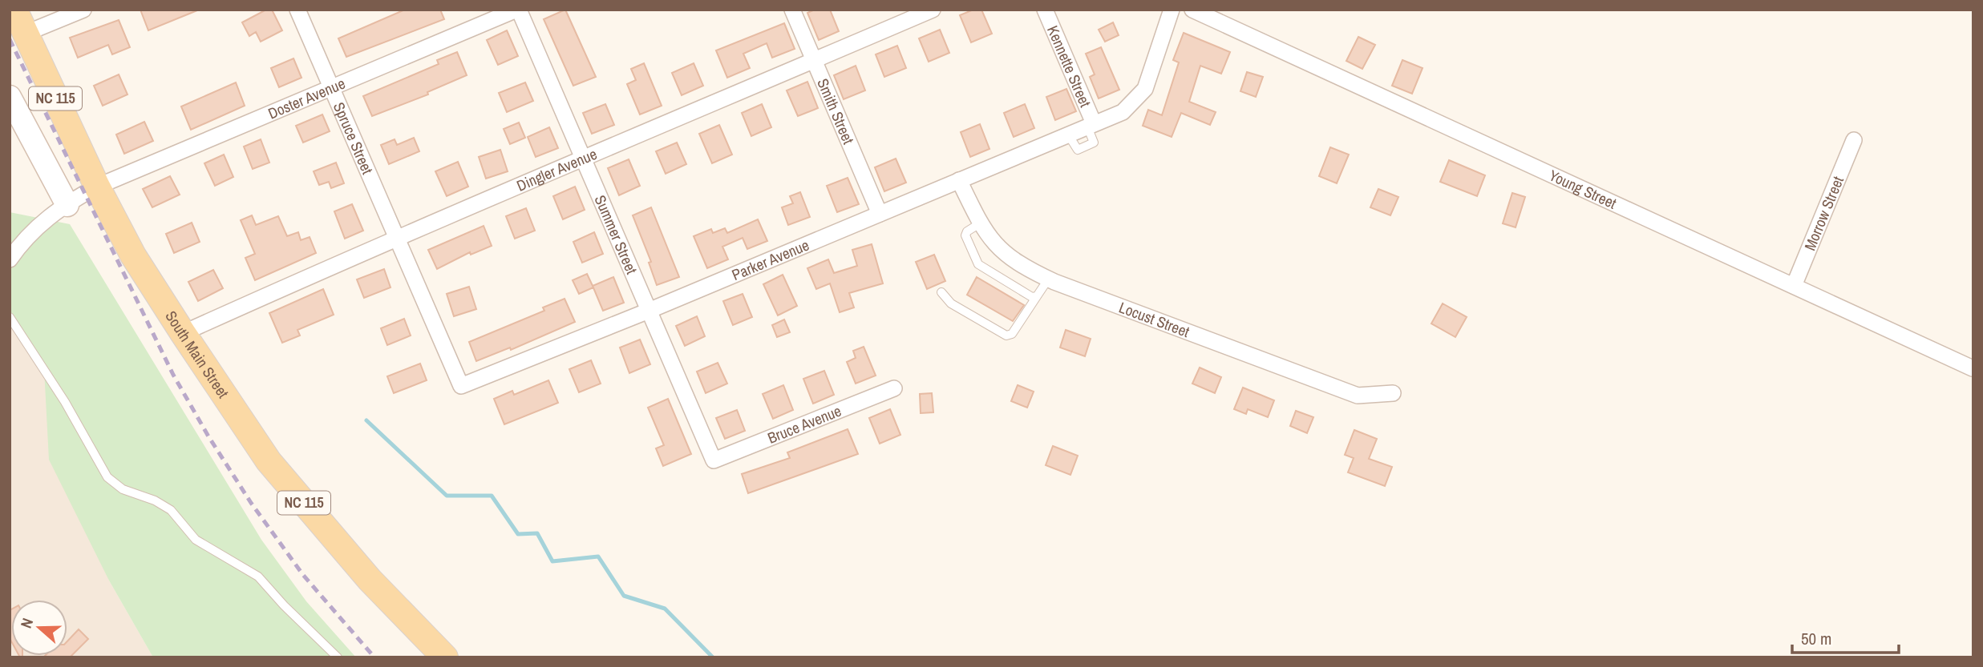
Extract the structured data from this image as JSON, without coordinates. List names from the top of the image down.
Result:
{
  "streets": {
    "main road": ["NC 115", "South Main Street"],
    "street": [
      "Kennette Street",
      "Doster Avenue",
      "Smith Street",
      "Spruce Street",
      "Dingler Avenue",
      "Young Street",
      "Morrow Street",
      "Summer Street",
      "Parker Avenue",
      "Locust Street",
      "Bruce Avenue"
    ]
  },
  "crossings": [
    ["Kennette Street", "Parker Avenue"],
    ["Doster Avenue", "Spruce Street"],
    ["Doster Avenue", "Summer Street"],
    ["Doster Avenue", "South Main Street"],
    ["Smith Street", "Dingler Avenue"],
    ["Smith Street", "Parker Avenue"],
    ["Spruce Street", "Dingler Avenue"],
    ["Spruce Street", "Parker Avenue"],
    ["Dingler Avenue", "Summer Street"],
    ["Dingler Avenue", "Parker Avenue"],
    ["Dingler Avenue", "South Main Street"],
    ["Young Street", "Morrow Street"],
    ["Summer Street", "Parker Avenue"],
    ["Summer Street", "Bruce Avenue"],
    ["Parker Avenue", "Locust Street"]
  ],
  "scale_bar": "50 m",
  "north": "left"
}
